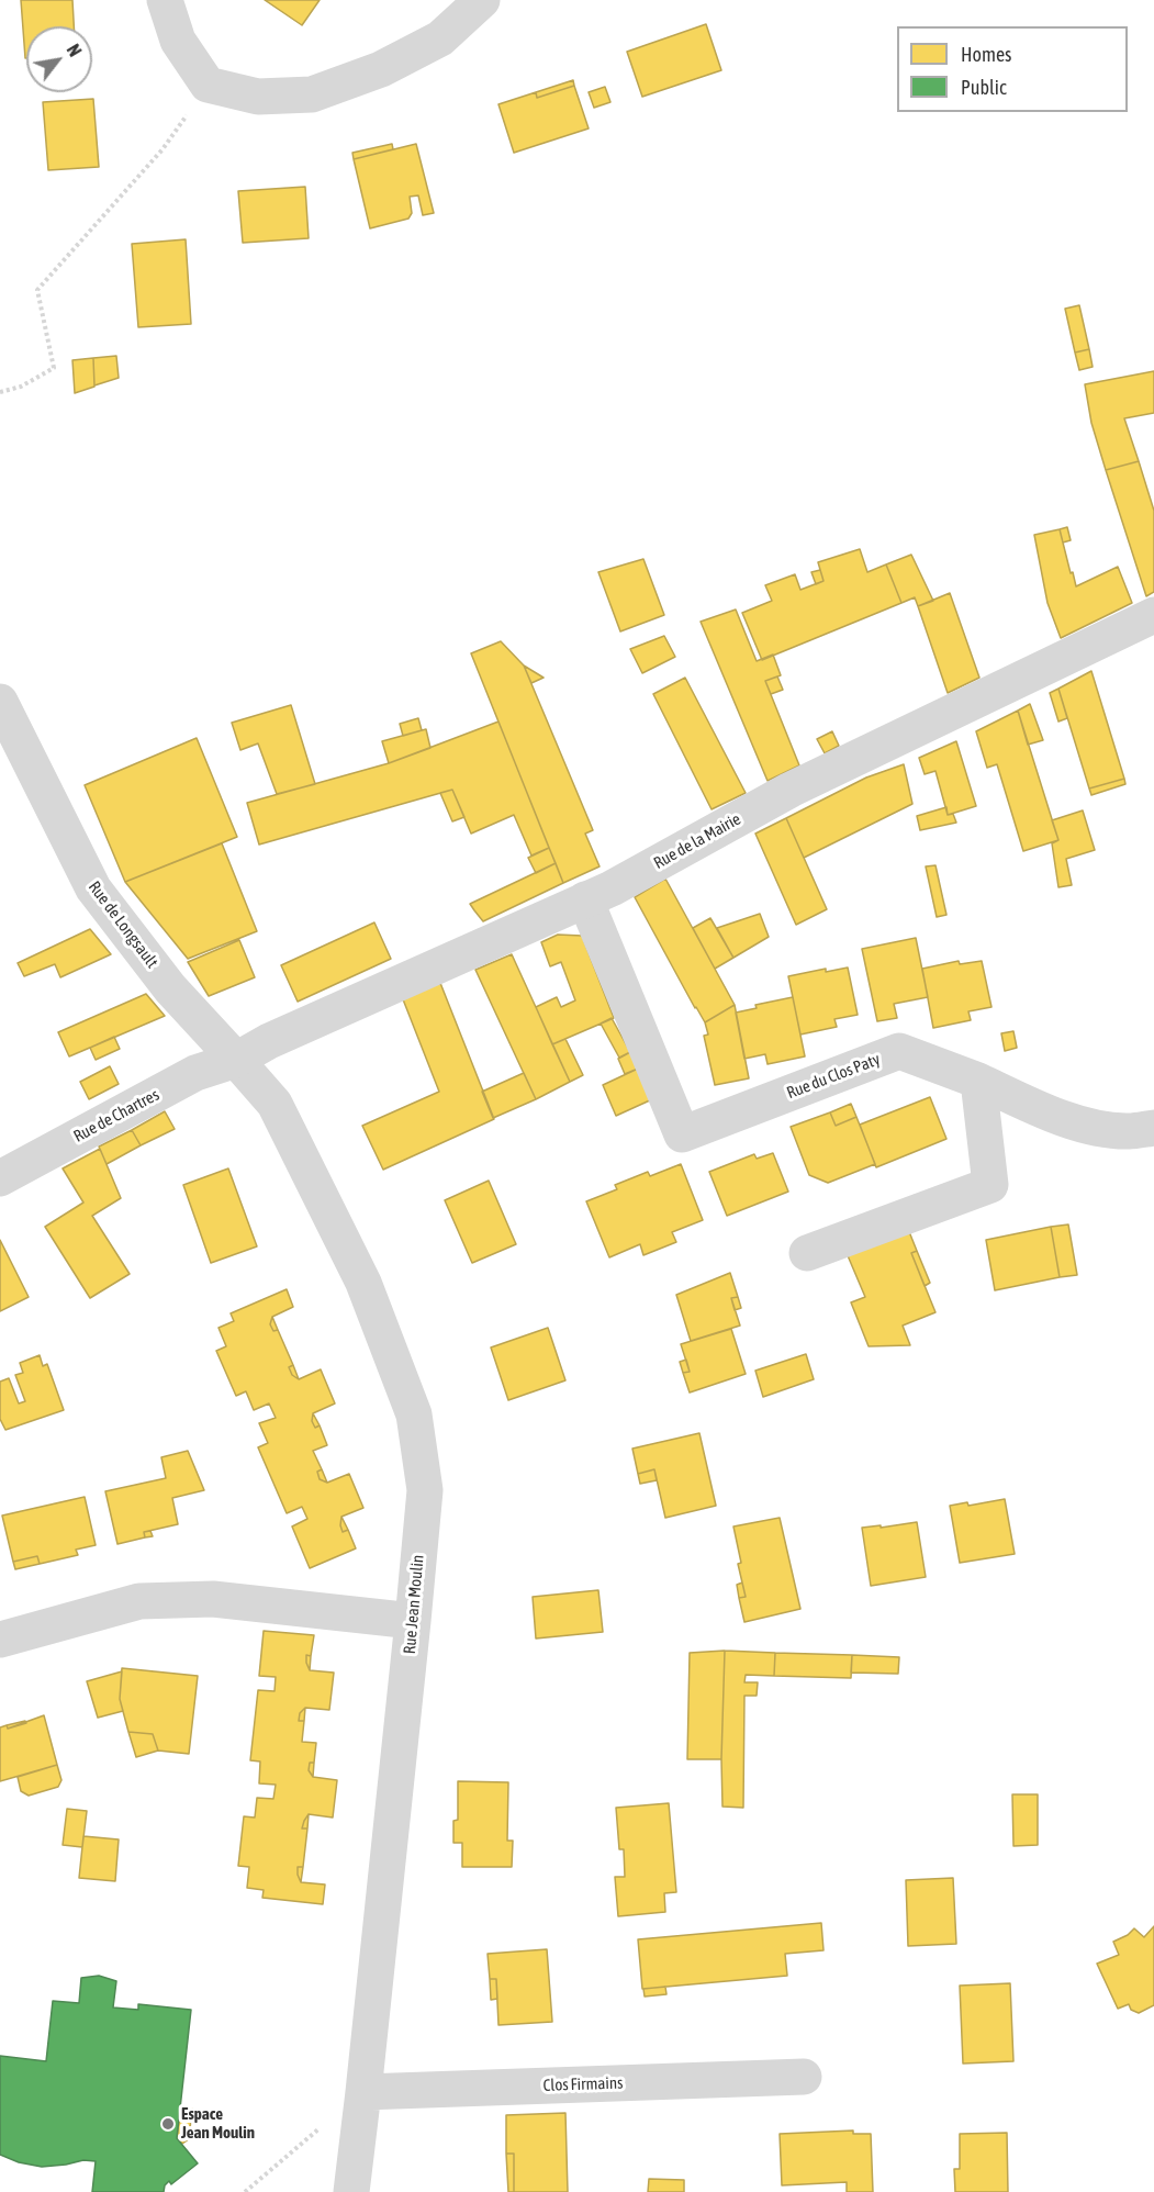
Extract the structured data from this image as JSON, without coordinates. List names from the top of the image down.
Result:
{
  "streets": {
    "street": [
      "Rue de la Mairie",
      "Rue de Longsault",
      "Rue du Clos Paty",
      "Rue de Chartres",
      "Rue Jean Moulin",
      "Clos Firmains"
    ]
  },
  "crossings": [
    ["Rue de la Mairie", "Rue de Longsault"],
    ["Rue de la Mairie", "Rue du Clos Paty"],
    ["Rue de la Mairie", "Rue de Chartres"],
    ["Rue de la Mairie", "Rue Jean Moulin"],
    ["Rue de Longsault", "Rue de Chartres"],
    ["Rue de Longsault", "Rue Jean Moulin"],
    ["Rue de Chartres", "Rue Jean Moulin"],
    ["Rue Jean Moulin", "Clos Firmains"]
  ],
  "places": ["Espace Jean Moulin"],
  "legend": ["Homes", "Public"],
  "north": "top right"
}
